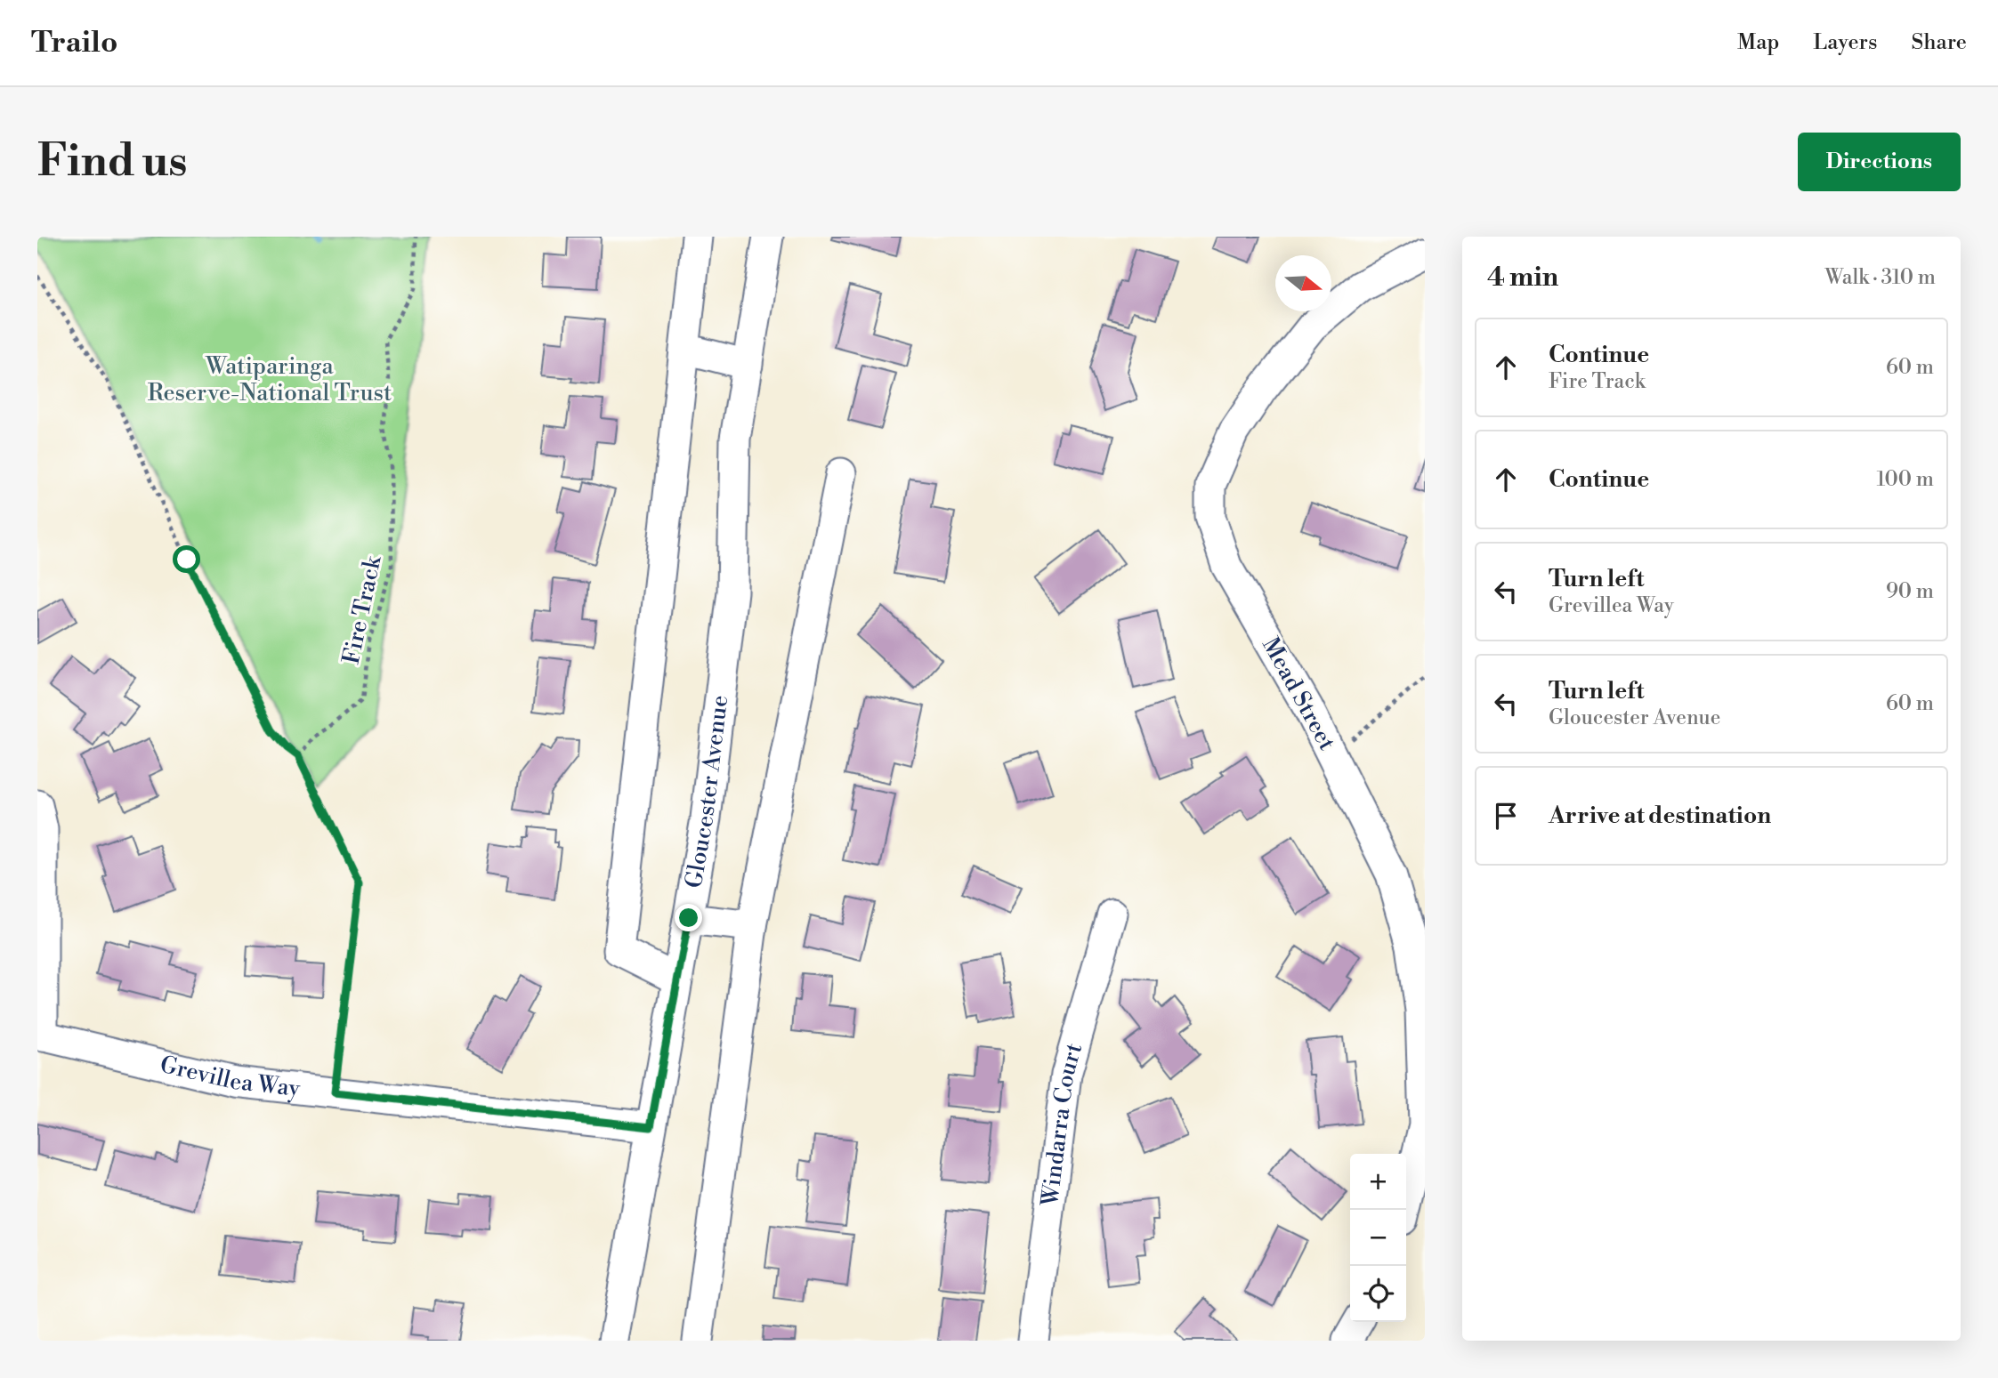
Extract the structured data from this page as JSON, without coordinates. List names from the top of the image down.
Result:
{
  "streets": {
    "street": [
      "Mead Street",
      "Gloucester Avenue",
      "Grevillea Way",
      "Windarra Court"
    ],
    "path": ["Fire Track"]
  },
  "crossings": [
    ["Gloucester Avenue", "Grevillea Way"]
  ],
  "parks": ["Watiparinga Reserve-National Trust"],
  "north": "right",
  "page": {
    "header": "Trailo",
    "nav": ["Map", "Layers", "Share"],
    "buttons": "Directions",
    "title": "Find us",
    "heading": ["4 min", "Walk · 310 m"],
    "list": [
      ["Continue", "Fire Track", "60 m"],
      ["Continue", "100 m"],
      ["Turn left", "Grevillea Way", "90 m"],
      ["Turn left", "Gloucester Avenue", "60 m"],
      "Arrive at destination"
    ],
    "map_buttons": ["+", "−"]
  }
}
